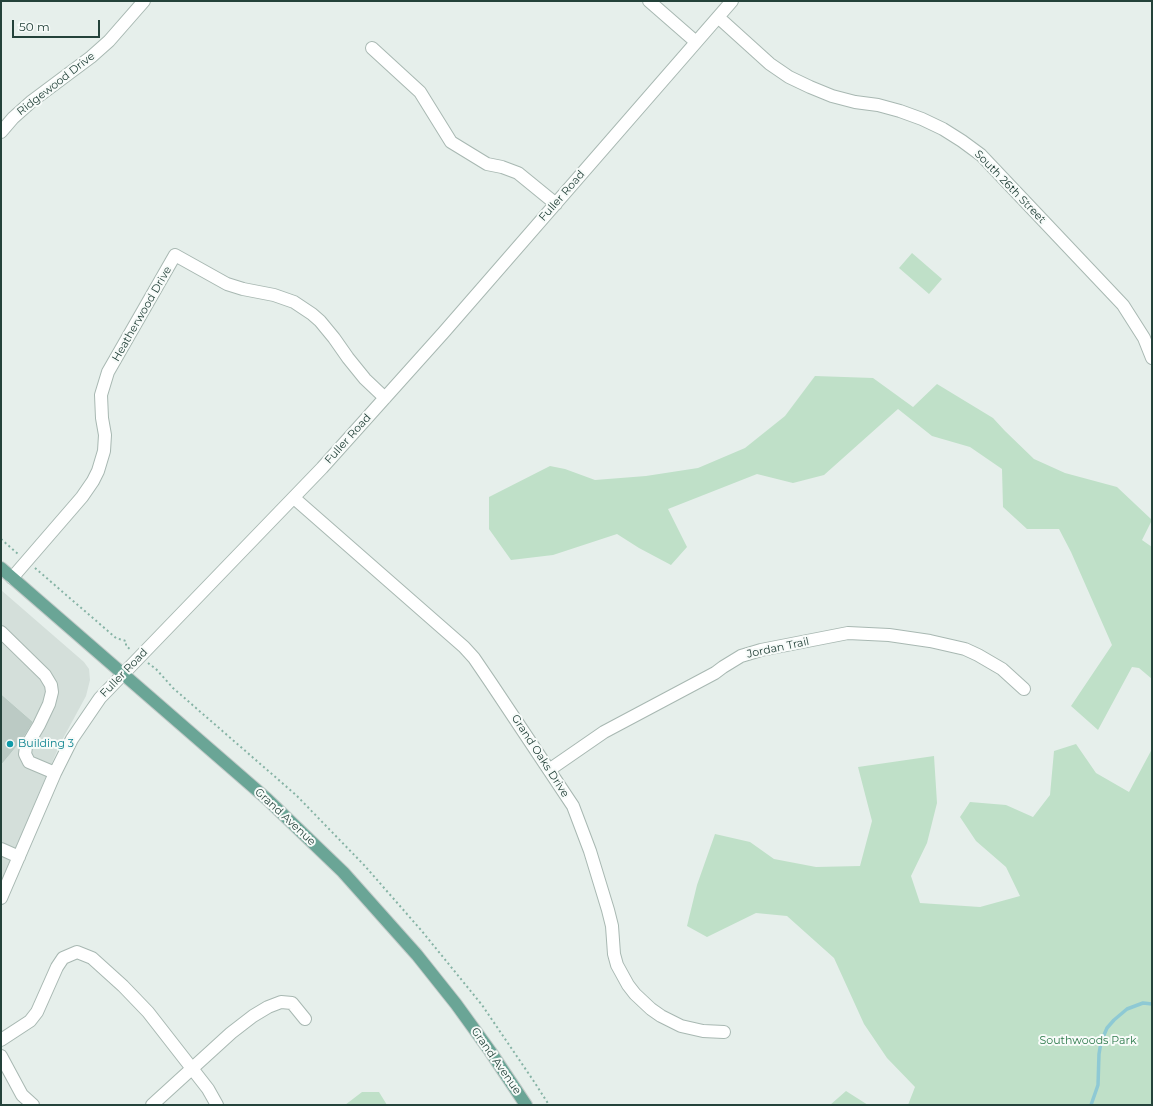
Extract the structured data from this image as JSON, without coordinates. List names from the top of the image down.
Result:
{
  "streets": {
    "main road": ["Grand Avenue"],
    "street": [
      "Ridgewood Drive",
      "South 26th Street",
      "Fuller Road",
      "Heatherwood Drive",
      "Jordan Trail",
      "Grand Oaks Drive"
    ]
  },
  "crossings": [
    ["South 26th Street", "Fuller Road"],
    ["Fuller Road", "Heatherwood Drive"],
    ["Fuller Road", "Grand Oaks Drive"],
    ["Fuller Road", "Grand Avenue"],
    ["Heatherwood Drive", "Grand Avenue"],
    ["Jordan Trail", "Grand Oaks Drive"]
  ],
  "parks": ["Southwoods Park"],
  "places": ["Building 3"],
  "scale_bar": "50 m"
}
